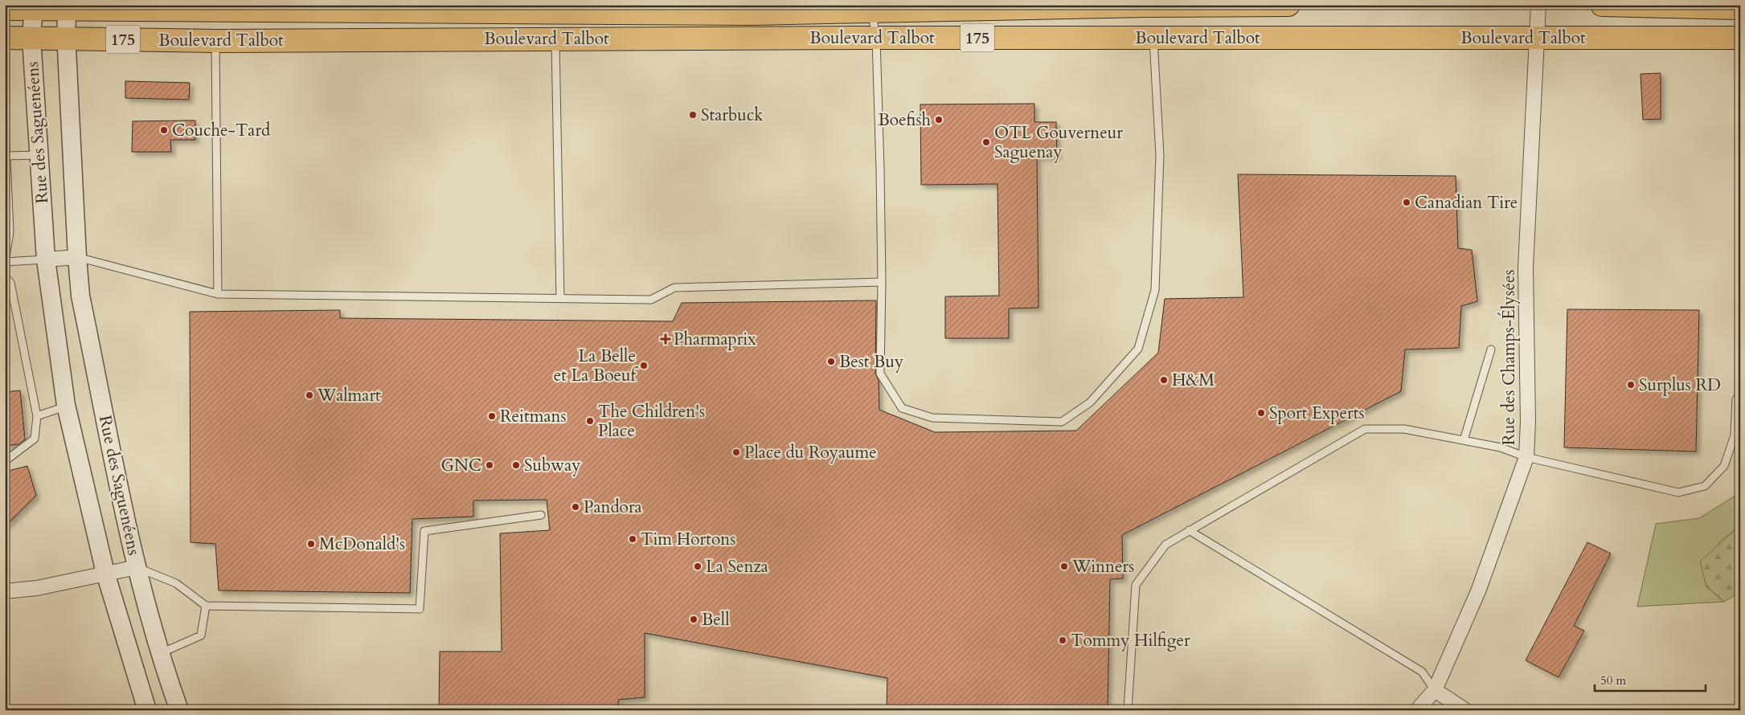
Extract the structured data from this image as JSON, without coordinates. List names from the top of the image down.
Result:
{
  "streets": {
    "main road": ["Boulevard Talbot", "175"],
    "street": ["Rue des Saguenéens", "Rue des Champs-Élysées"]
  },
  "crossings": [
    ["Boulevard Talbot", "Rue des Saguenéens"],
    ["Boulevard Talbot", "Rue des Champs-Élysées"]
  ],
  "places": {
    "other": [
      "Starbuck",
      "Boefish",
      "Couche-Tard",
      "OTL Gouverneur Saguenay",
      "Canadian Tire",
      "Best Buy",
      "La Belle et La Boeuf",
      "H&M",
      "Surplus RD",
      "Walmart",
      "Sport Experts",
      "Reitmans",
      "The Children's Place",
      "Place du Royaume",
      "GNC",
      "Subway",
      "Pandora",
      "Tim Hortons",
      "McDonald's",
      "La Senza",
      "Winners",
      "Bell",
      "Tommy Hilfiger"
    ],
    "health": ["Pharmaprix"]
  },
  "scale_bar": "50 m"
}
